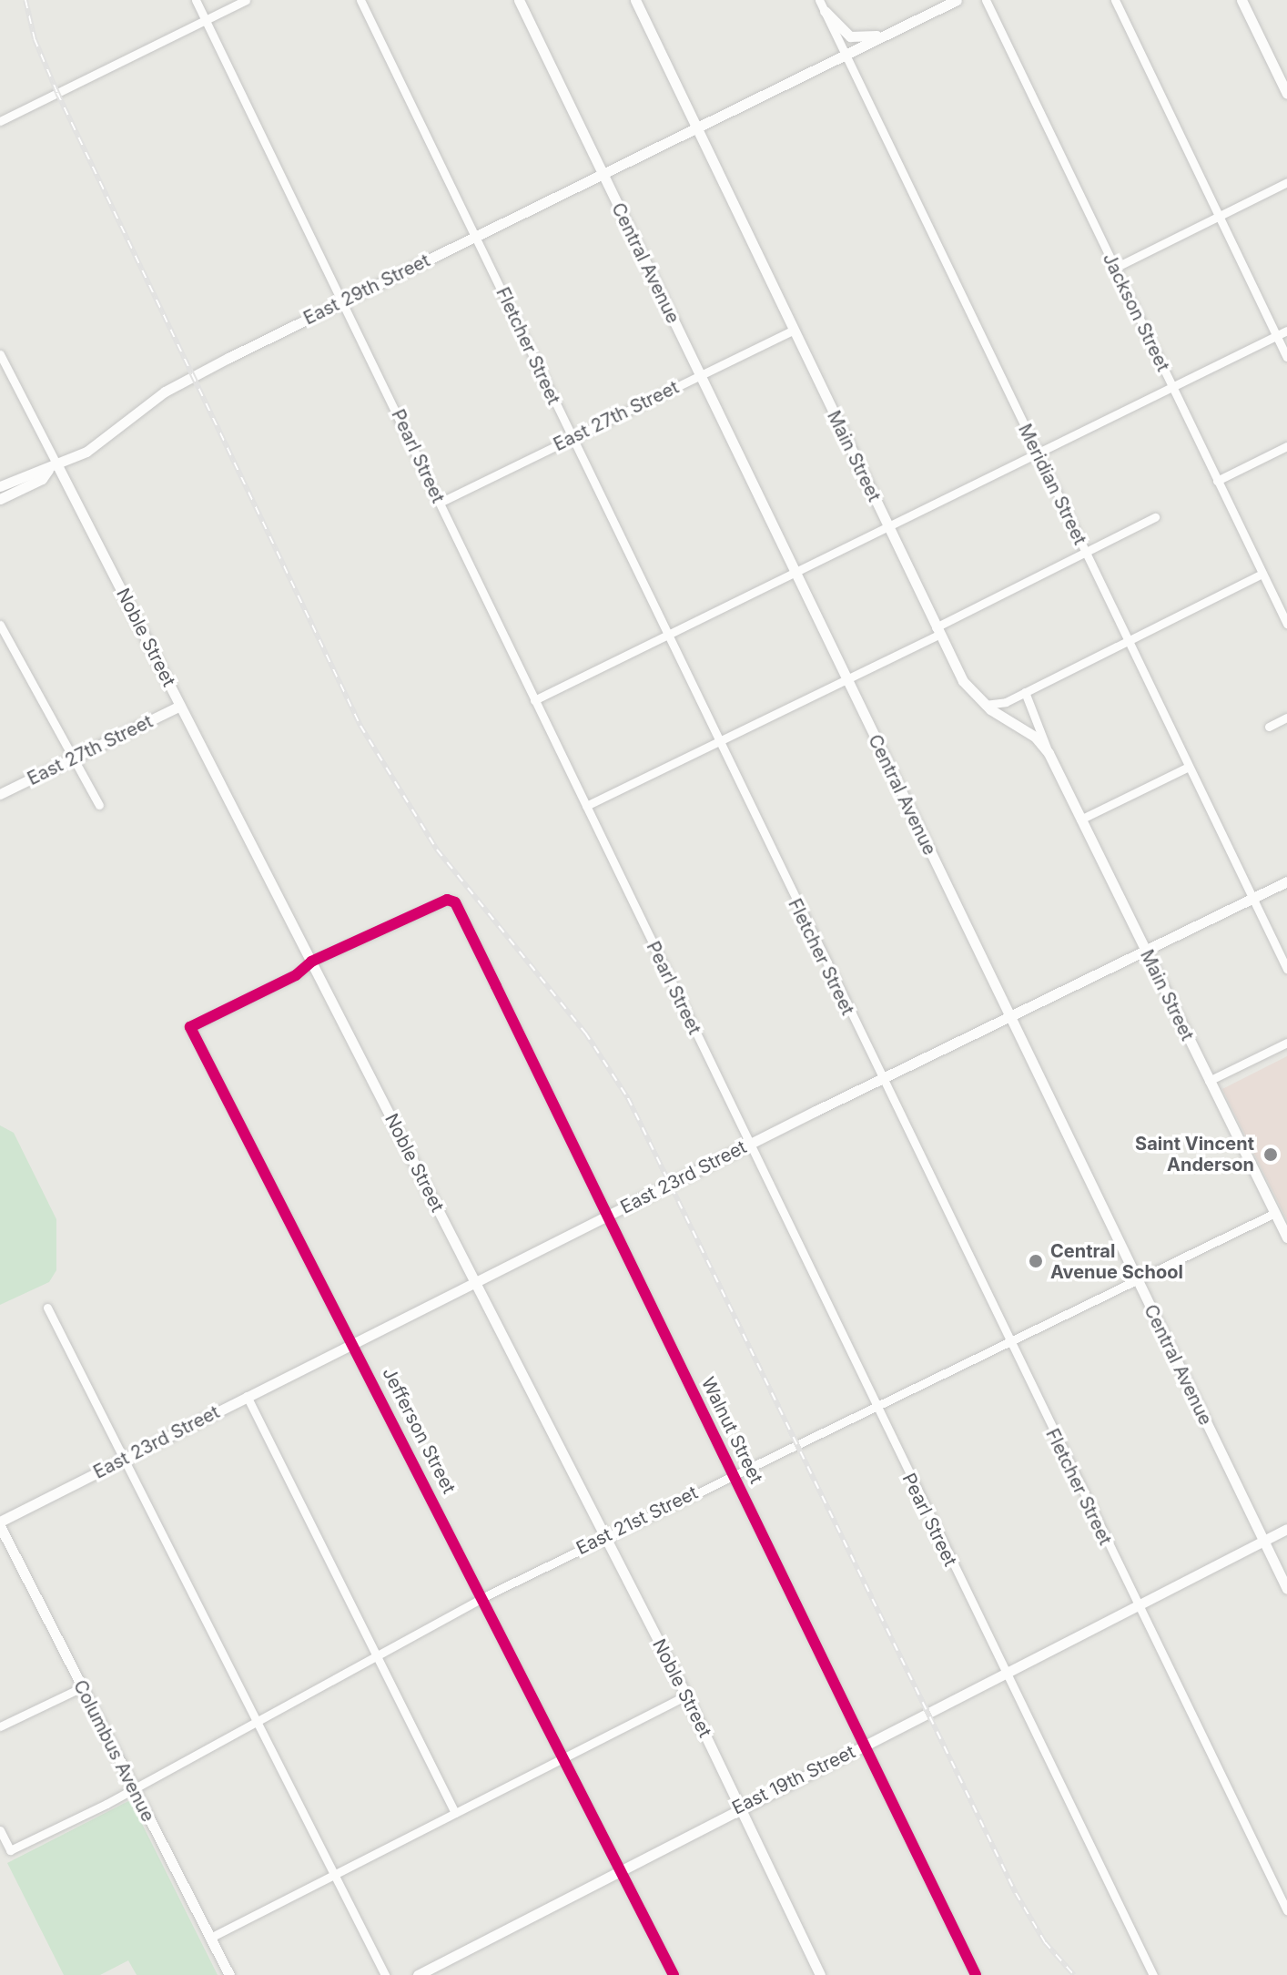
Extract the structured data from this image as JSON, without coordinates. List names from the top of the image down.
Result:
{
  "streets": {
    "street": [
      "Central Avenue",
      "East 29th Street",
      "Jackson Street",
      "Fletcher Street",
      "East 27th Street",
      "Pearl Street",
      "Main Street",
      "Meridian Street",
      "Noble Street",
      "East 23rd Street",
      "Jefferson Street",
      "Walnut Street",
      "East 21st Street",
      "Columbus Avenue",
      "East 19th Street"
    ]
  },
  "crossings": [
    ["Central Avenue", "East 29th Street"],
    ["Central Avenue", "East 27th Street"],
    ["Central Avenue", "East 23rd Street"],
    ["Central Avenue", "East 21st Street"],
    ["Central Avenue", "East 19th Street"],
    ["East 29th Street", "Fletcher Street"],
    ["East 29th Street", "Pearl Street"],
    ["East 29th Street", "Main Street"],
    ["East 29th Street", "Meridian Street"],
    ["East 29th Street", "Noble Street"],
    ["Fletcher Street", "East 27th Street"],
    ["Fletcher Street", "East 23rd Street"],
    ["Fletcher Street", "East 21st Street"],
    ["Fletcher Street", "East 19th Street"],
    ["East 27th Street", "Pearl Street"],
    ["East 27th Street", "Main Street"],
    ["East 27th Street", "Noble Street"],
    ["Pearl Street", "East 23rd Street"],
    ["Pearl Street", "East 21st Street"],
    ["Pearl Street", "East 19th Street"],
    ["Main Street", "East 23rd Street"],
    ["Main Street", "East 21st Street"],
    ["Meridian Street", "East 23rd Street"],
    ["Noble Street", "East 23rd Street"],
    ["Noble Street", "Jefferson Street"],
    ["Noble Street", "Walnut Street"],
    ["Noble Street", "East 21st Street"],
    ["Noble Street", "East 19th Street"],
    ["East 23rd Street", "Jefferson Street"],
    ["East 23rd Street", "Walnut Street"],
    ["East 23rd Street", "Columbus Avenue"],
    ["Jefferson Street", "Walnut Street"],
    ["Jefferson Street", "East 21st Street"],
    ["Jefferson Street", "East 19th Street"],
    ["Walnut Street", "East 21st Street"],
    ["Walnut Street", "East 19th Street"],
    ["East 21st Street", "Columbus Avenue"]
  ],
  "places": ["Saint Vincent Anderson", "Central Avenue School"]
}
